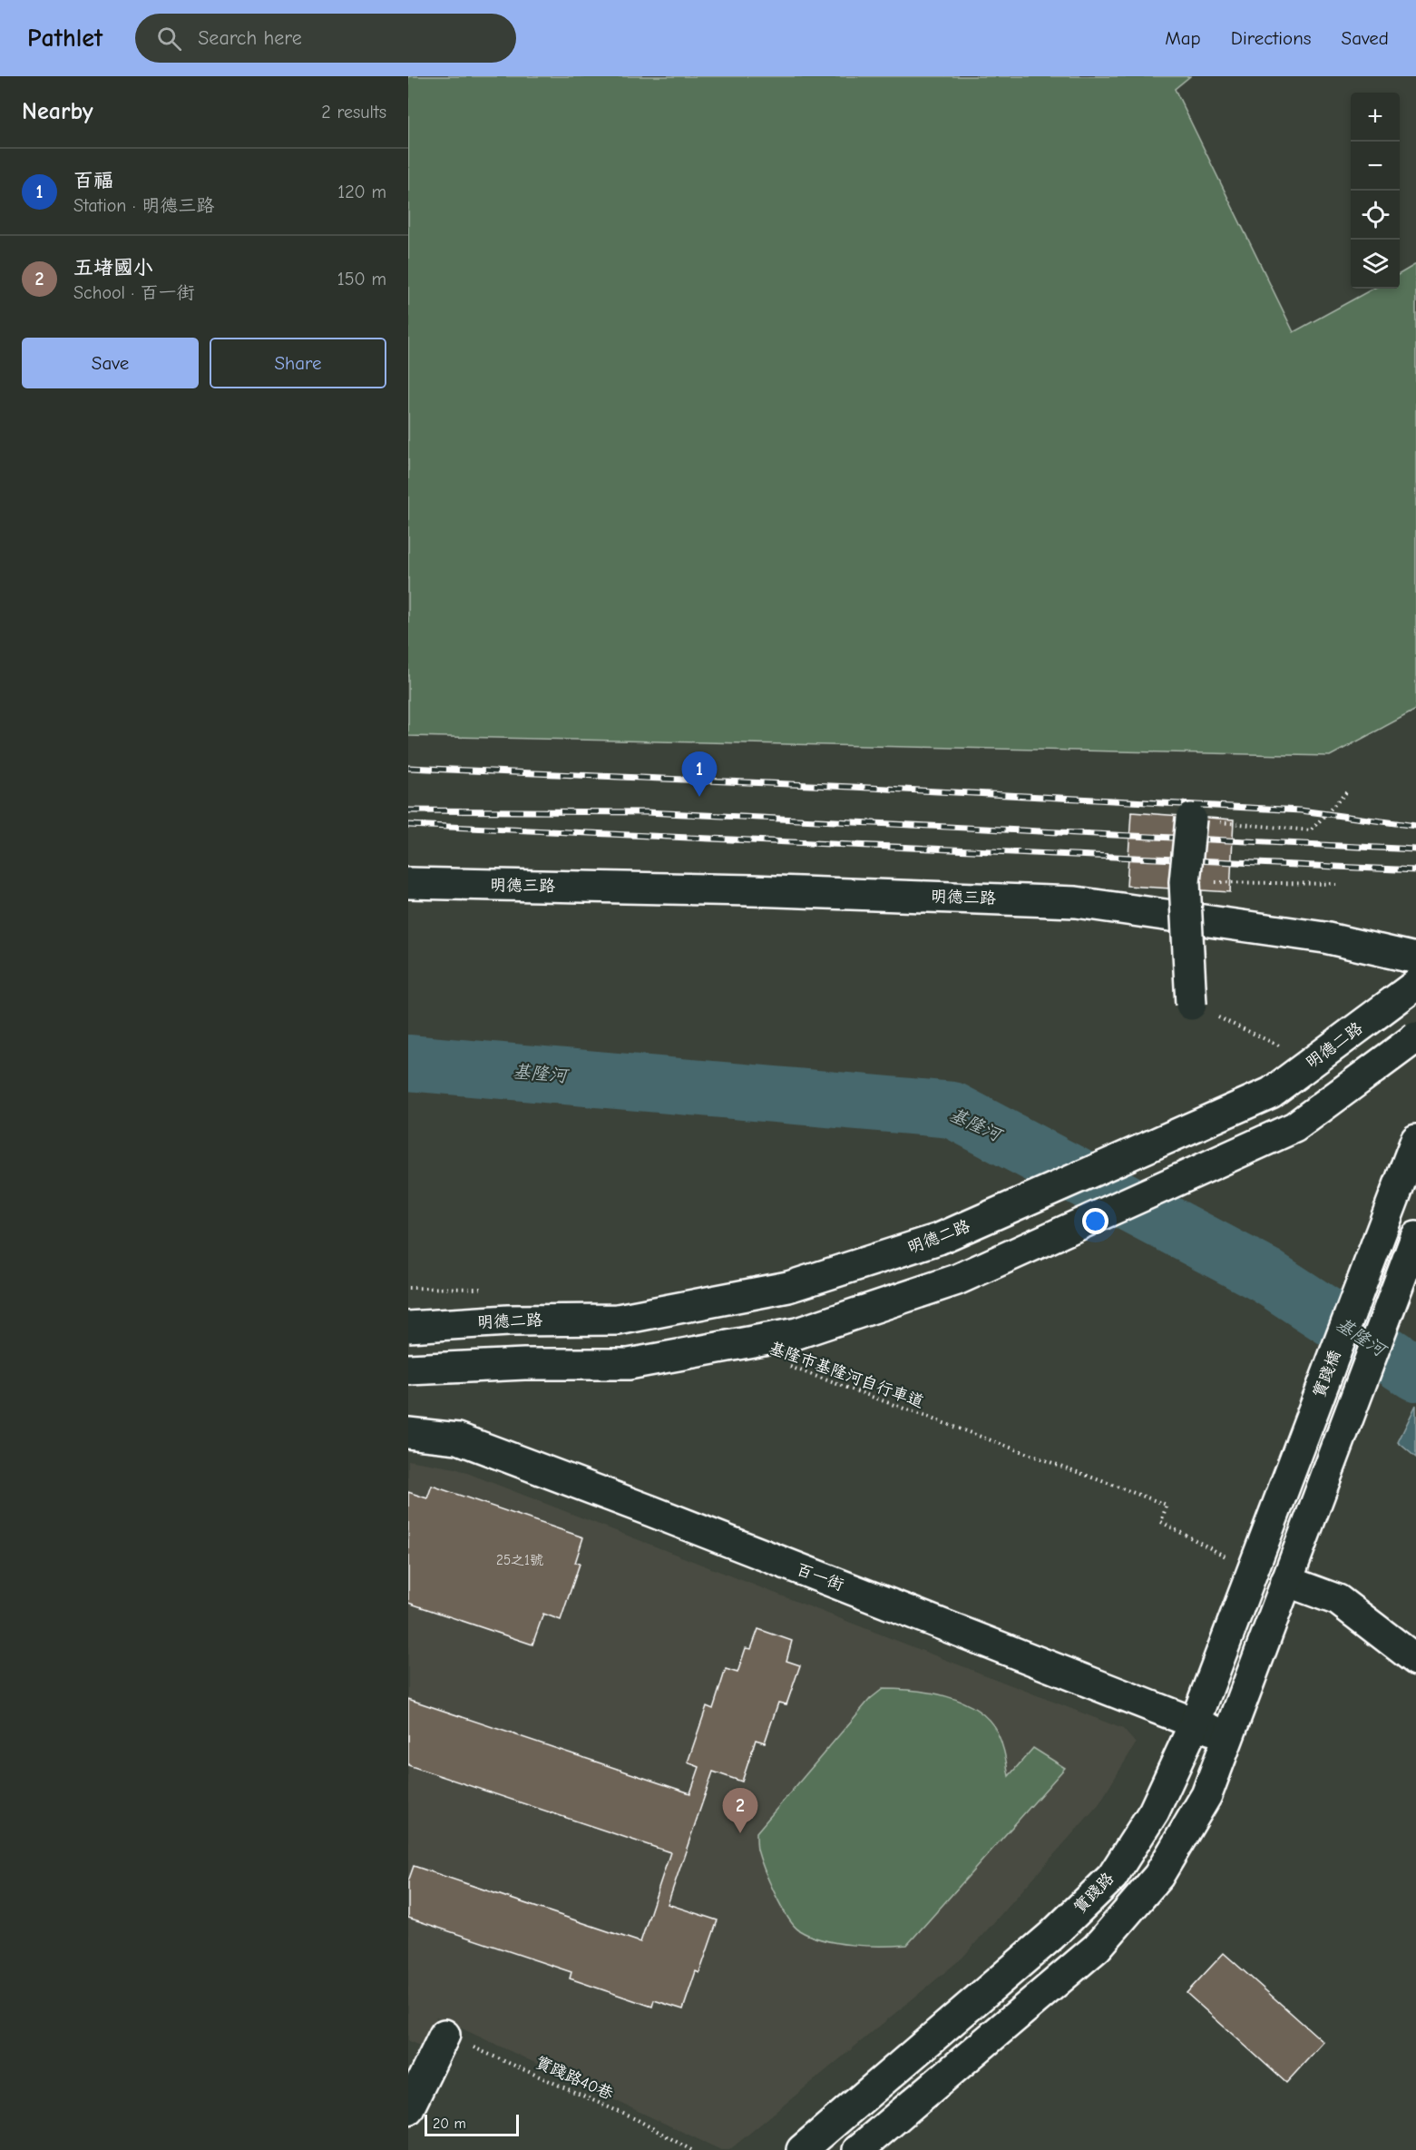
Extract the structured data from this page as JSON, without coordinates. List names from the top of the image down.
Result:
{
  "streets": {
    "street": [
      "明德三路",
      "明德二路",
      "實踐橋",
      "百一街",
      "實踐路"
    ],
    "path": ["基隆市基隆河自行車道", "實踐路40巷"]
  },
  "crossings": [
    ["實踐橋", "實踐路"],
    ["百一街", "實踐路"]
  ],
  "water": ["基隆河"],
  "house_numbers": ["25之1號"],
  "scale_bar": "20 m",
  "page": {
    "header": "Pathlet",
    "search": "Search here",
    "nav": ["Map", "Directions", "Saved"],
    "heading": ["Nearby", "2 results"],
    "map_buttons": ["+", "−"],
    "list": [
      {
        "mark": "1",
        "name": "百福",
        "note": "Station · 明德三路",
        "value": "120 m"
      },
      {
        "mark": "2",
        "name": "五堵國小",
        "note": "School · 百一街",
        "value": "150 m"
      }
    ],
    "buttons": ["Save", "Share"],
    "pins": ["1", "2"],
    "scale": "20 m"
  }
}
